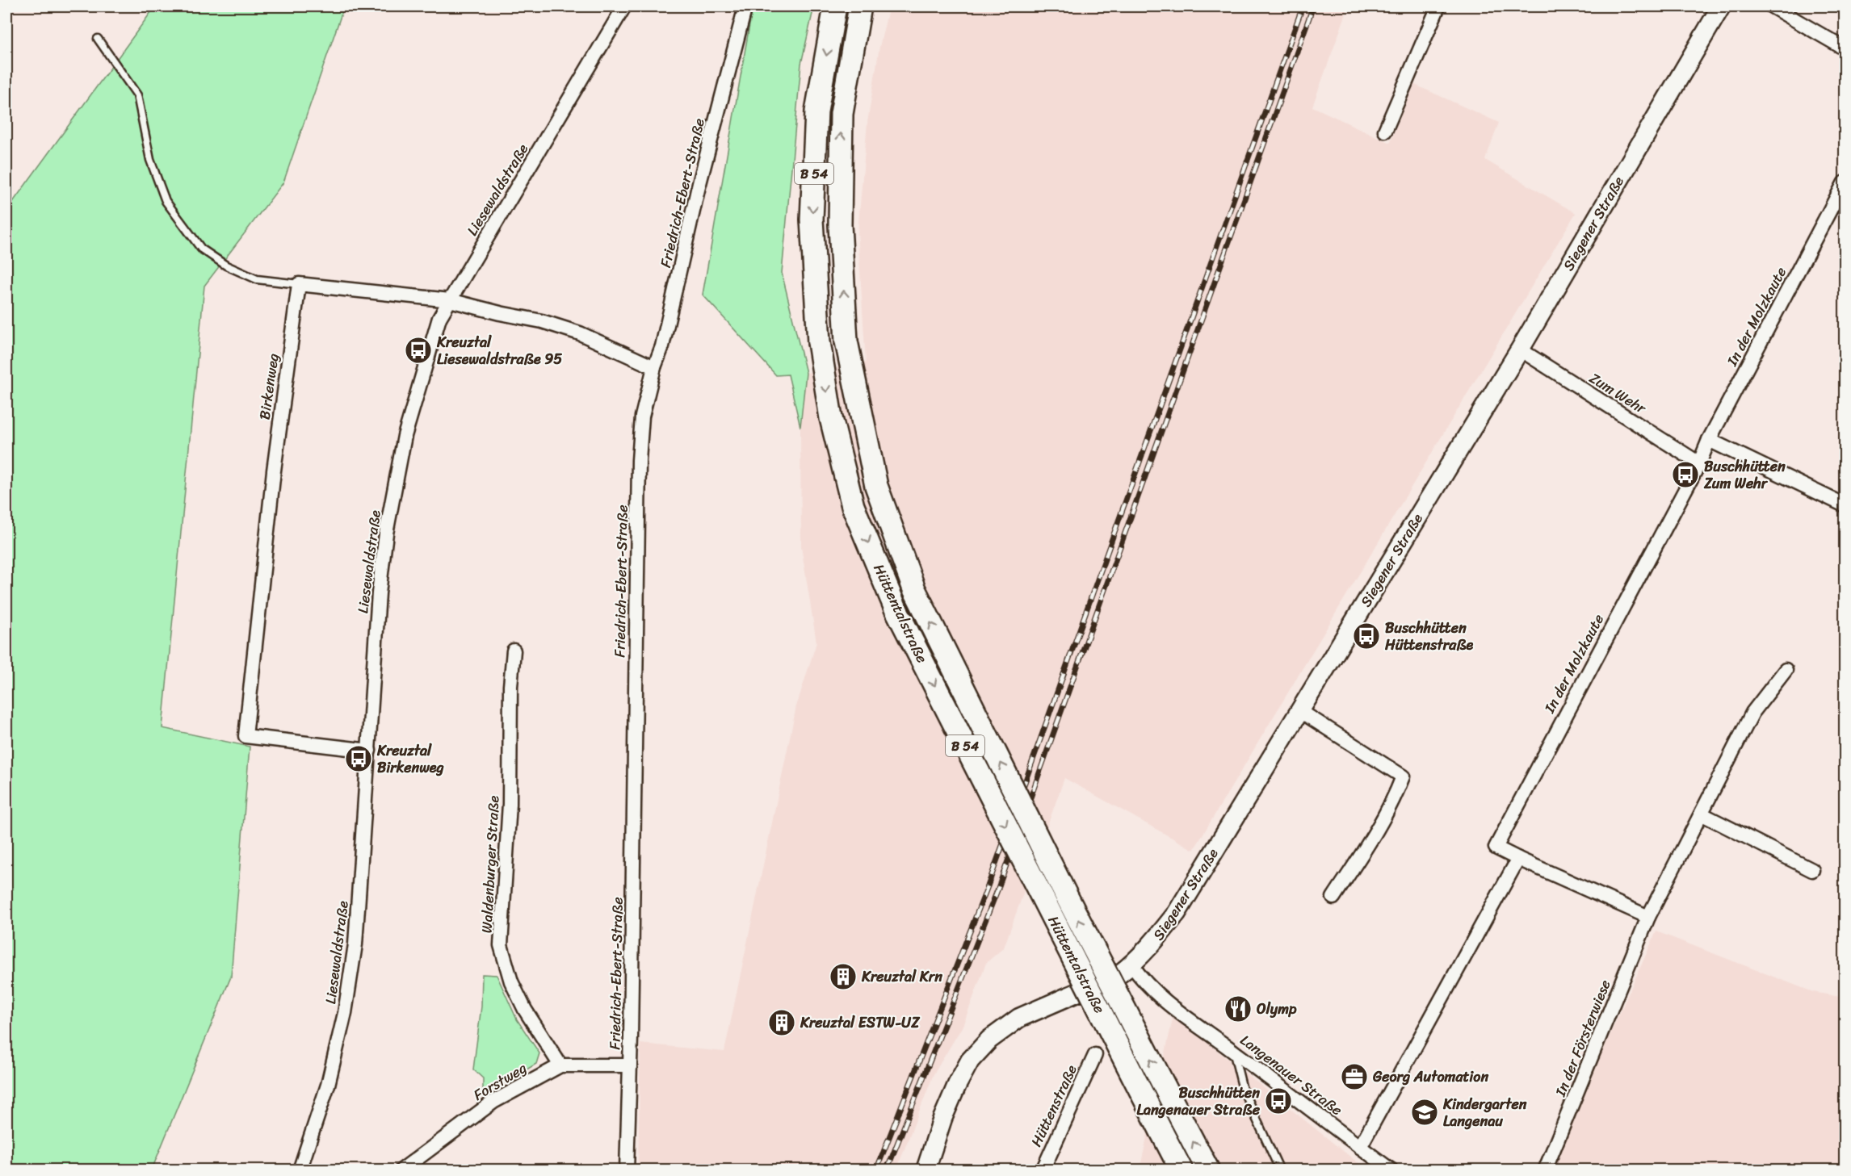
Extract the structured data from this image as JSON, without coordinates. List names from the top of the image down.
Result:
{
  "streets": {
    "highway": ["B 54", "Hüttentalstraße"],
    "main road": ["Siegener Straße"],
    "street": [
      "Liesewaldstraße",
      "Friedrich-Ebert-Straße",
      "In der Molzkaute",
      "Birkenweg",
      "Zum Wehr",
      "Waldenburger Straße",
      "In der Försterwiese",
      "Langenauer Straße",
      "Forstweg",
      "Hüttenstraße"
    ]
  },
  "crossings": [
    ["Liesewaldstraße", "Birkenweg"],
    ["Friedrich-Ebert-Straße", "Forstweg"],
    ["Siegener Straße", "Zum Wehr"],
    ["Siegener Straße", "Langenauer Straße"],
    ["In der Molzkaute", "Zum Wehr"],
    ["Waldenburger Straße", "Forstweg"]
  ],
  "places": {
    "bus stop": [
      "Kreuztal Liesewaldstraße 95",
      "Buschhütten Zum Wehr",
      "Buschhütten Hüttenstraße",
      "Kreuztal Birkenweg",
      "Buschhütten Langenauer Straße"
    ],
    "building": ["Kreuztal Krn", "Kreuztal ESTW-UZ"],
    "restaurant": ["Olymp"],
    "office": ["Georg Automation"],
    "school or university": ["Kindergarten Langenau"]
  }
}
